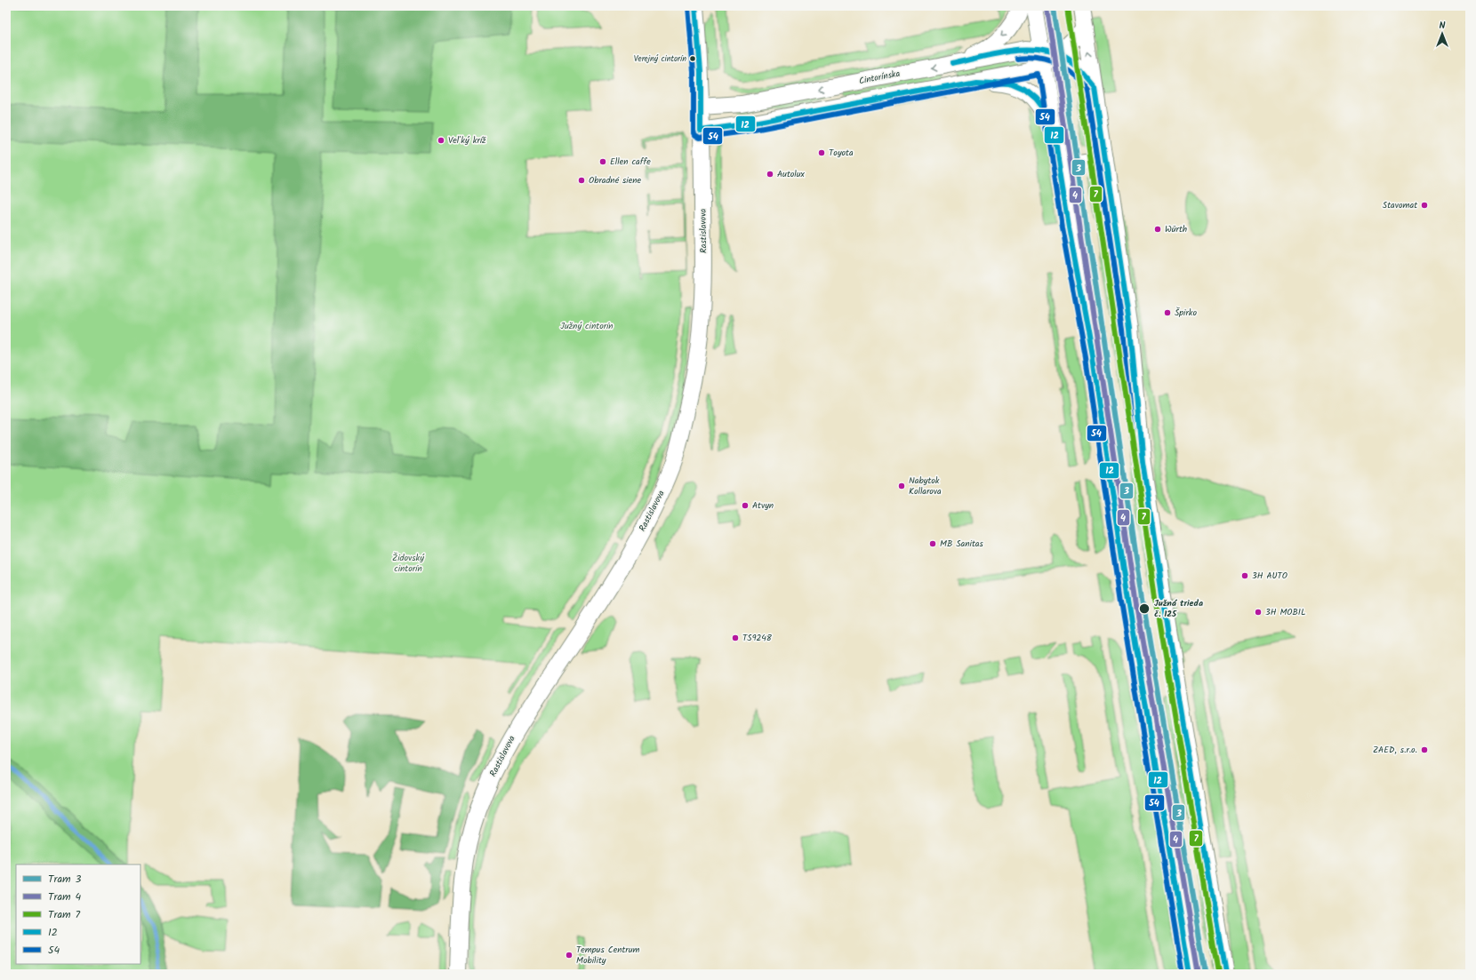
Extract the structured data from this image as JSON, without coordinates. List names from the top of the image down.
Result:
{
  "streets": {
    "street": ["Cintorínska", "Rastislavova"]
  },
  "crossings": [
    ["Cintorínska", "Rastislavova"]
  ],
  "parks": ["Južný cintorín", "Židovský cintorín"],
  "places": [
    "Verejný cintorín",
    "Veľký kríž",
    "Toyota",
    "Ellen caffe",
    "Autolux",
    "Obradné siene",
    "Stavomat",
    "Würth",
    "Špirko",
    "Nabytok Kollarova",
    "Atvyn",
    "MB Sanitas",
    "3H AUTO",
    "Južná trieda č. 125",
    "3H MOBIL",
    "TS9248",
    "ZAED, s.r.o.",
    "Tempus Centrum Mobility"
  ],
  "lines": [
    "tram line 3",
    "tram line 7",
    "transit line 12",
    "tram line 4",
    "transit line 54"
  ],
  "legend": [
    "Tram 3",
    "Tram 4",
    "Tram 7",
    "12",
    "54"
  ],
  "north": "top"
}
